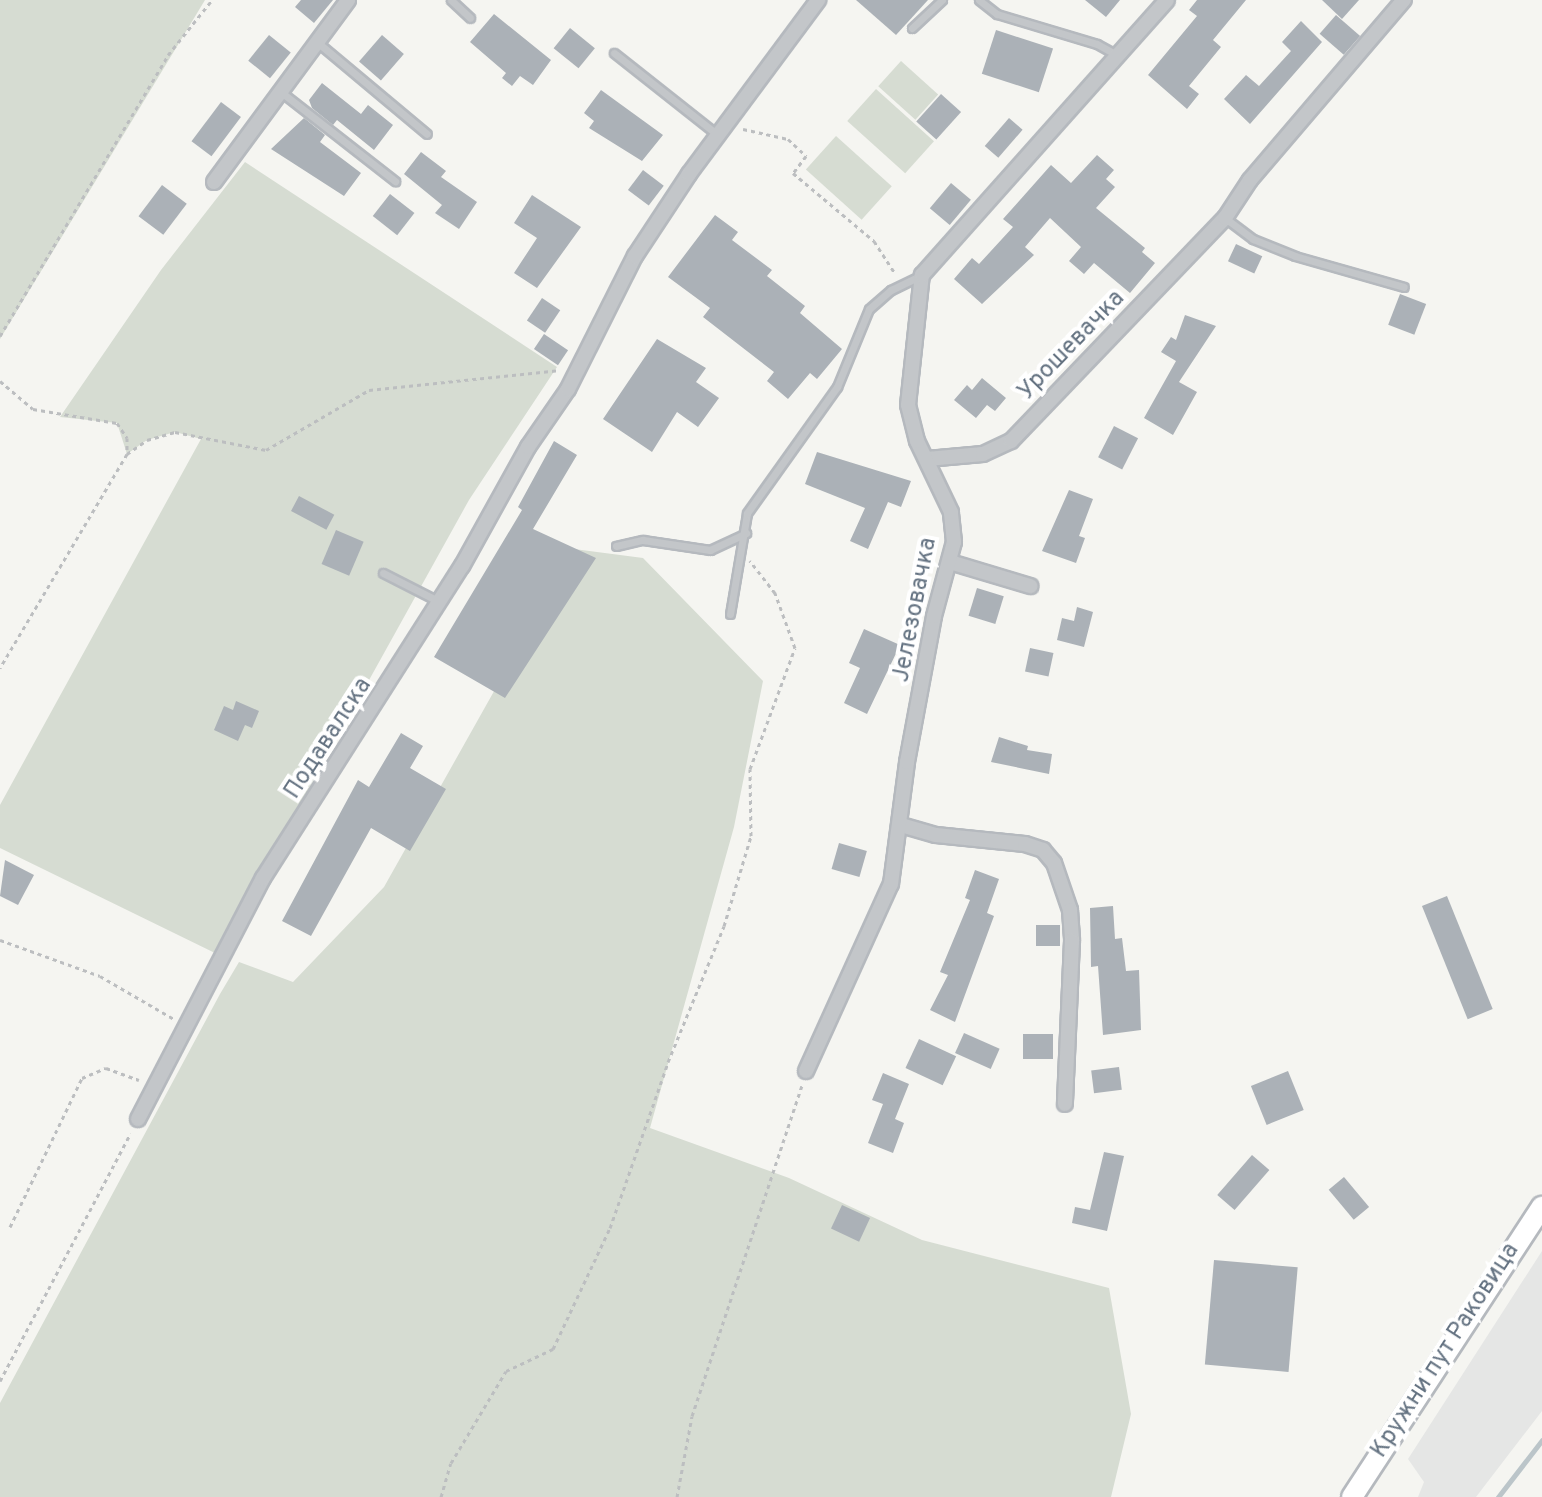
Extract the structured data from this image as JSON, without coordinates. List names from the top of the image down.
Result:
{
  "streets": {
    "main road": ["Кружни пут Раковица"],
    "street": ["Урошевачка", "Јелезовачка", "Подавалска"]
  },
  "crossings": [
    ["Урошевачка", "Јелезовачка"]
  ]
}
